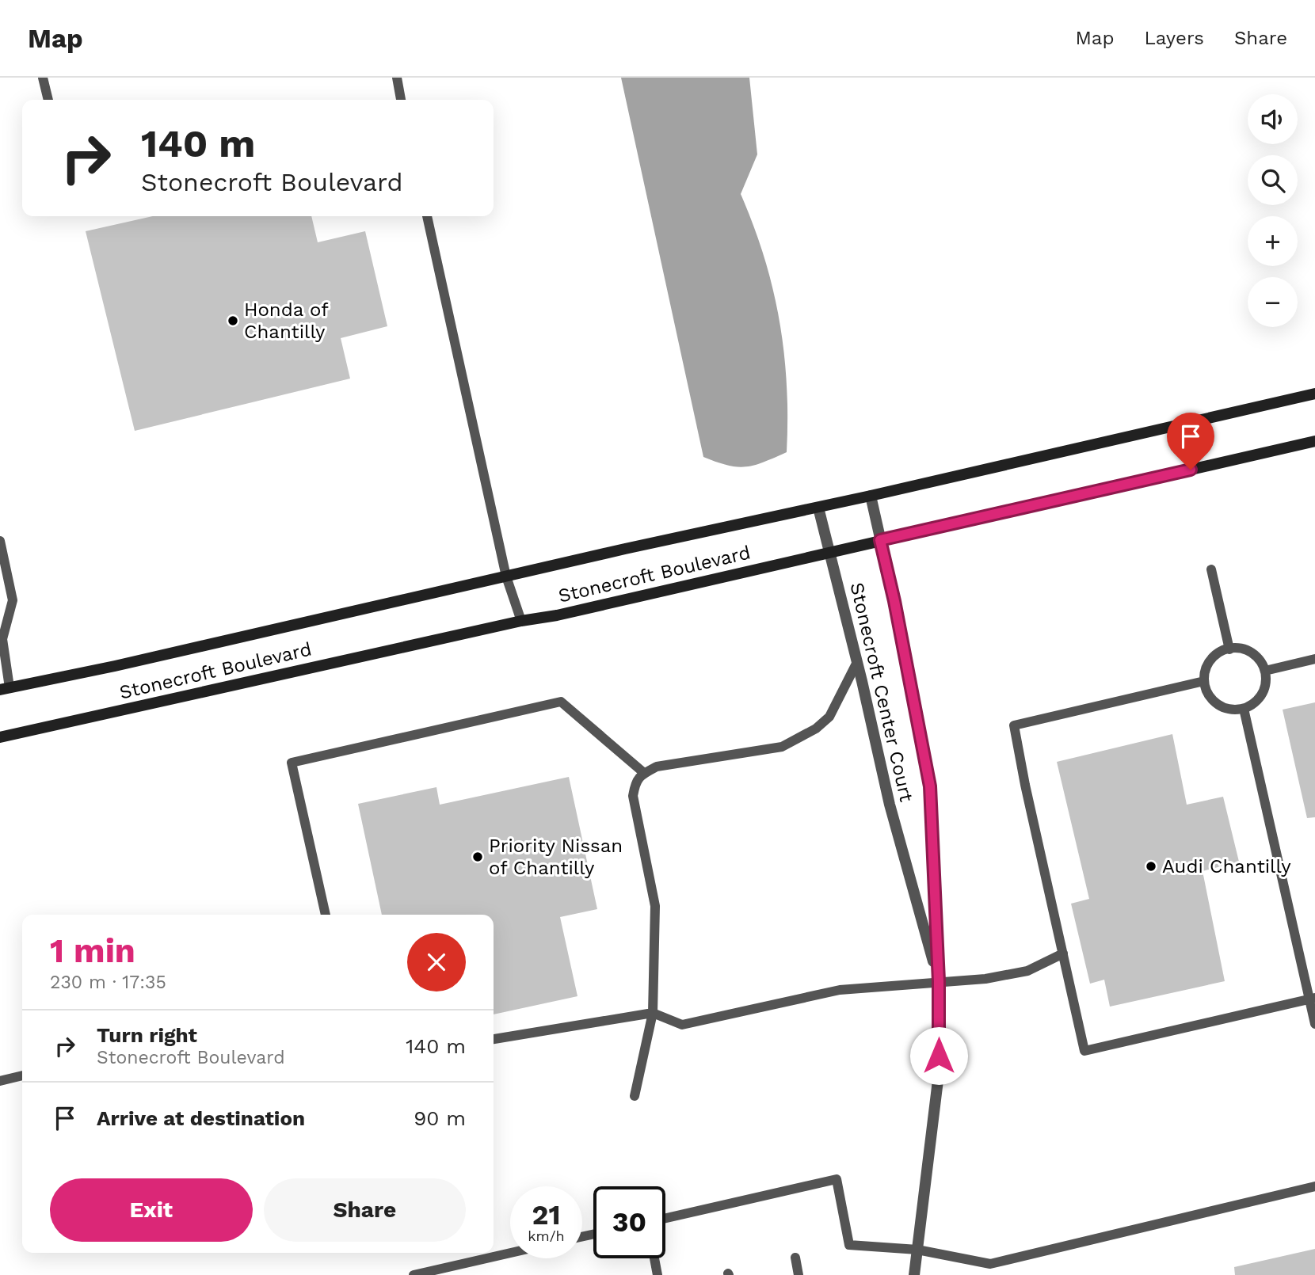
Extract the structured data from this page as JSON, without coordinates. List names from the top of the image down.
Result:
{
  "streets": {
    "main road": ["Stonecroft Boulevard"],
    "street": ["Stonecroft Center Court"]
  },
  "crossings": [
    ["Stonecroft Boulevard", "Stonecroft Center Court"]
  ],
  "places": ["Honda of Chantilly", "Priority Nissan of Chantilly", "Audi Chantilly"],
  "page": {
    "header": "Map",
    "nav": ["Map", "Layers", "Share"],
    "map_buttons": ["+", "−"],
    "turn": ["140 m", "Stonecroft Boulevard"],
    "heading": ["1 min", "230 m · 17:35"],
    "list": [
      {
        "name": "Turn right",
        "note": "Stonecroft Boulevard",
        "value": "140 m"
      },
      {
        "name": "Arrive at destination",
        "value": "90 m"
      }
    ],
    "buttons": ["Exit", "Share"],
    "speed": "21 km/h",
    "limit": "30"
  }
}
